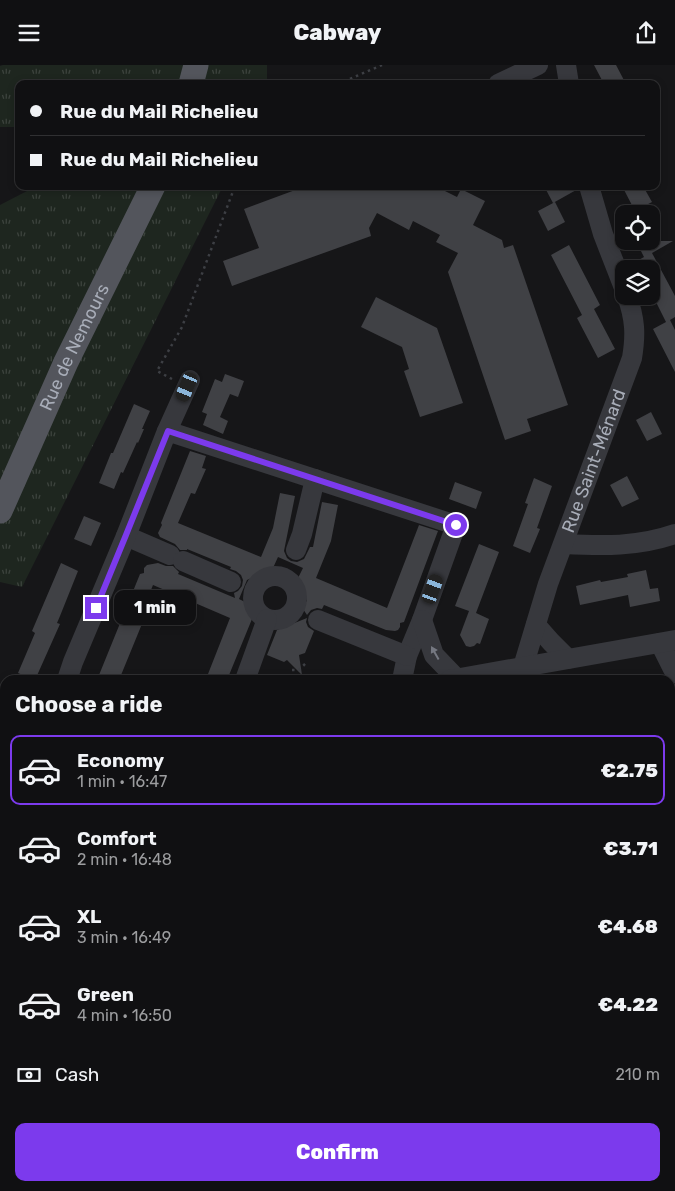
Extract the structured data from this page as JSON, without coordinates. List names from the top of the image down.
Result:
{
  "streets": {
    "main road": ["Rue de Nemours"],
    "street": ["Rue Saint-Ménard"]
  },
  "page": {
    "header": "Cabway",
    "banner": ["Rue du Mail Richelieu", "Rue du Mail Richelieu"],
    "bubble": "1 min",
    "heading": "Choose a ride",
    "list": [
      {
        "name": "Economy",
        "note": "1 min · 16:47",
        "value": "€2.75"
      },
      {
        "name": "Comfort",
        "note": "2 min · 16:48",
        "value": "€3.71"
      },
      {
        "name": "XL",
        "note": "3 min · 16:49",
        "value": "€4.68"
      },
      {
        "name": "Green",
        "note": "4 min · 16:50",
        "value": "€4.22"
      }
    ],
    "pay": ["Cash", "210 m"],
    "buttons": "Confirm"
  }
}
